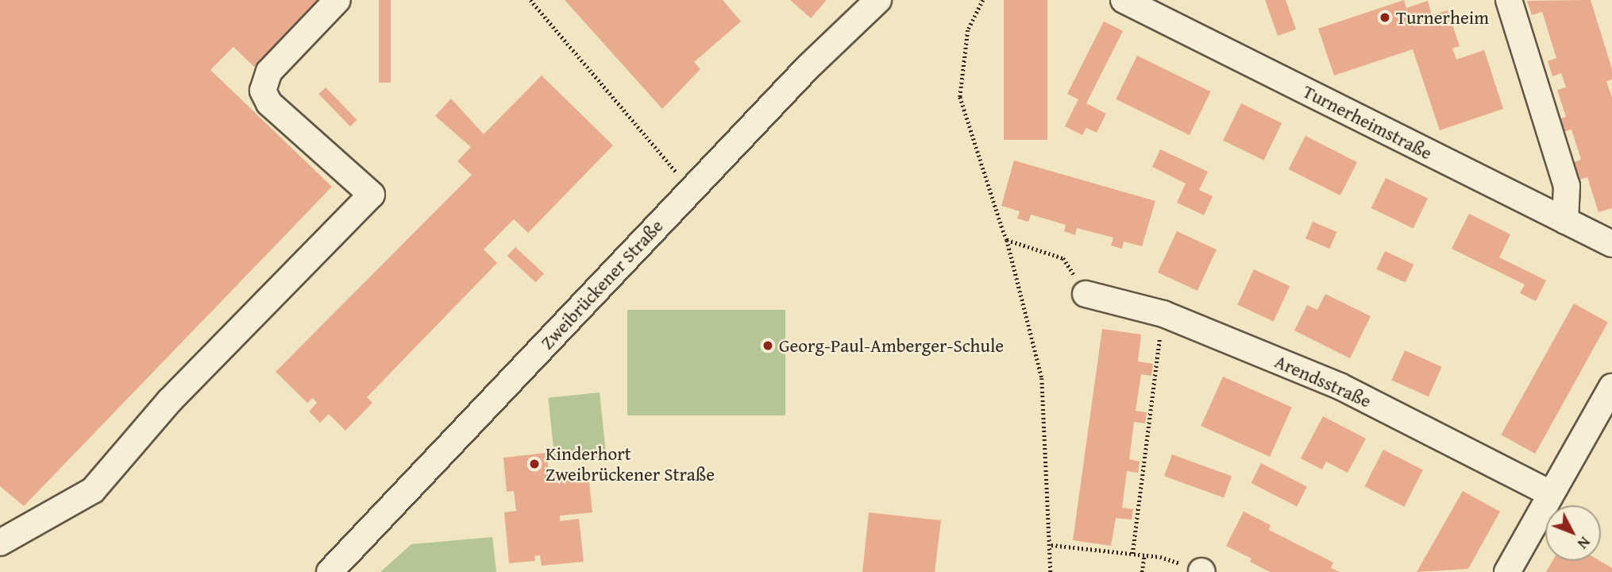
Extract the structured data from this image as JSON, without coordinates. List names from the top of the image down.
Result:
{
  "streets": {
    "street": ["Turnerheimstraße", "Zweibrückener Straße", "Arendsstraße"]
  },
  "places": ["Turnerheim", "Georg-Paul-Amberger-Schule", "Kinderhort Zweibrückener Straße"],
  "north": "bottom right"
}
